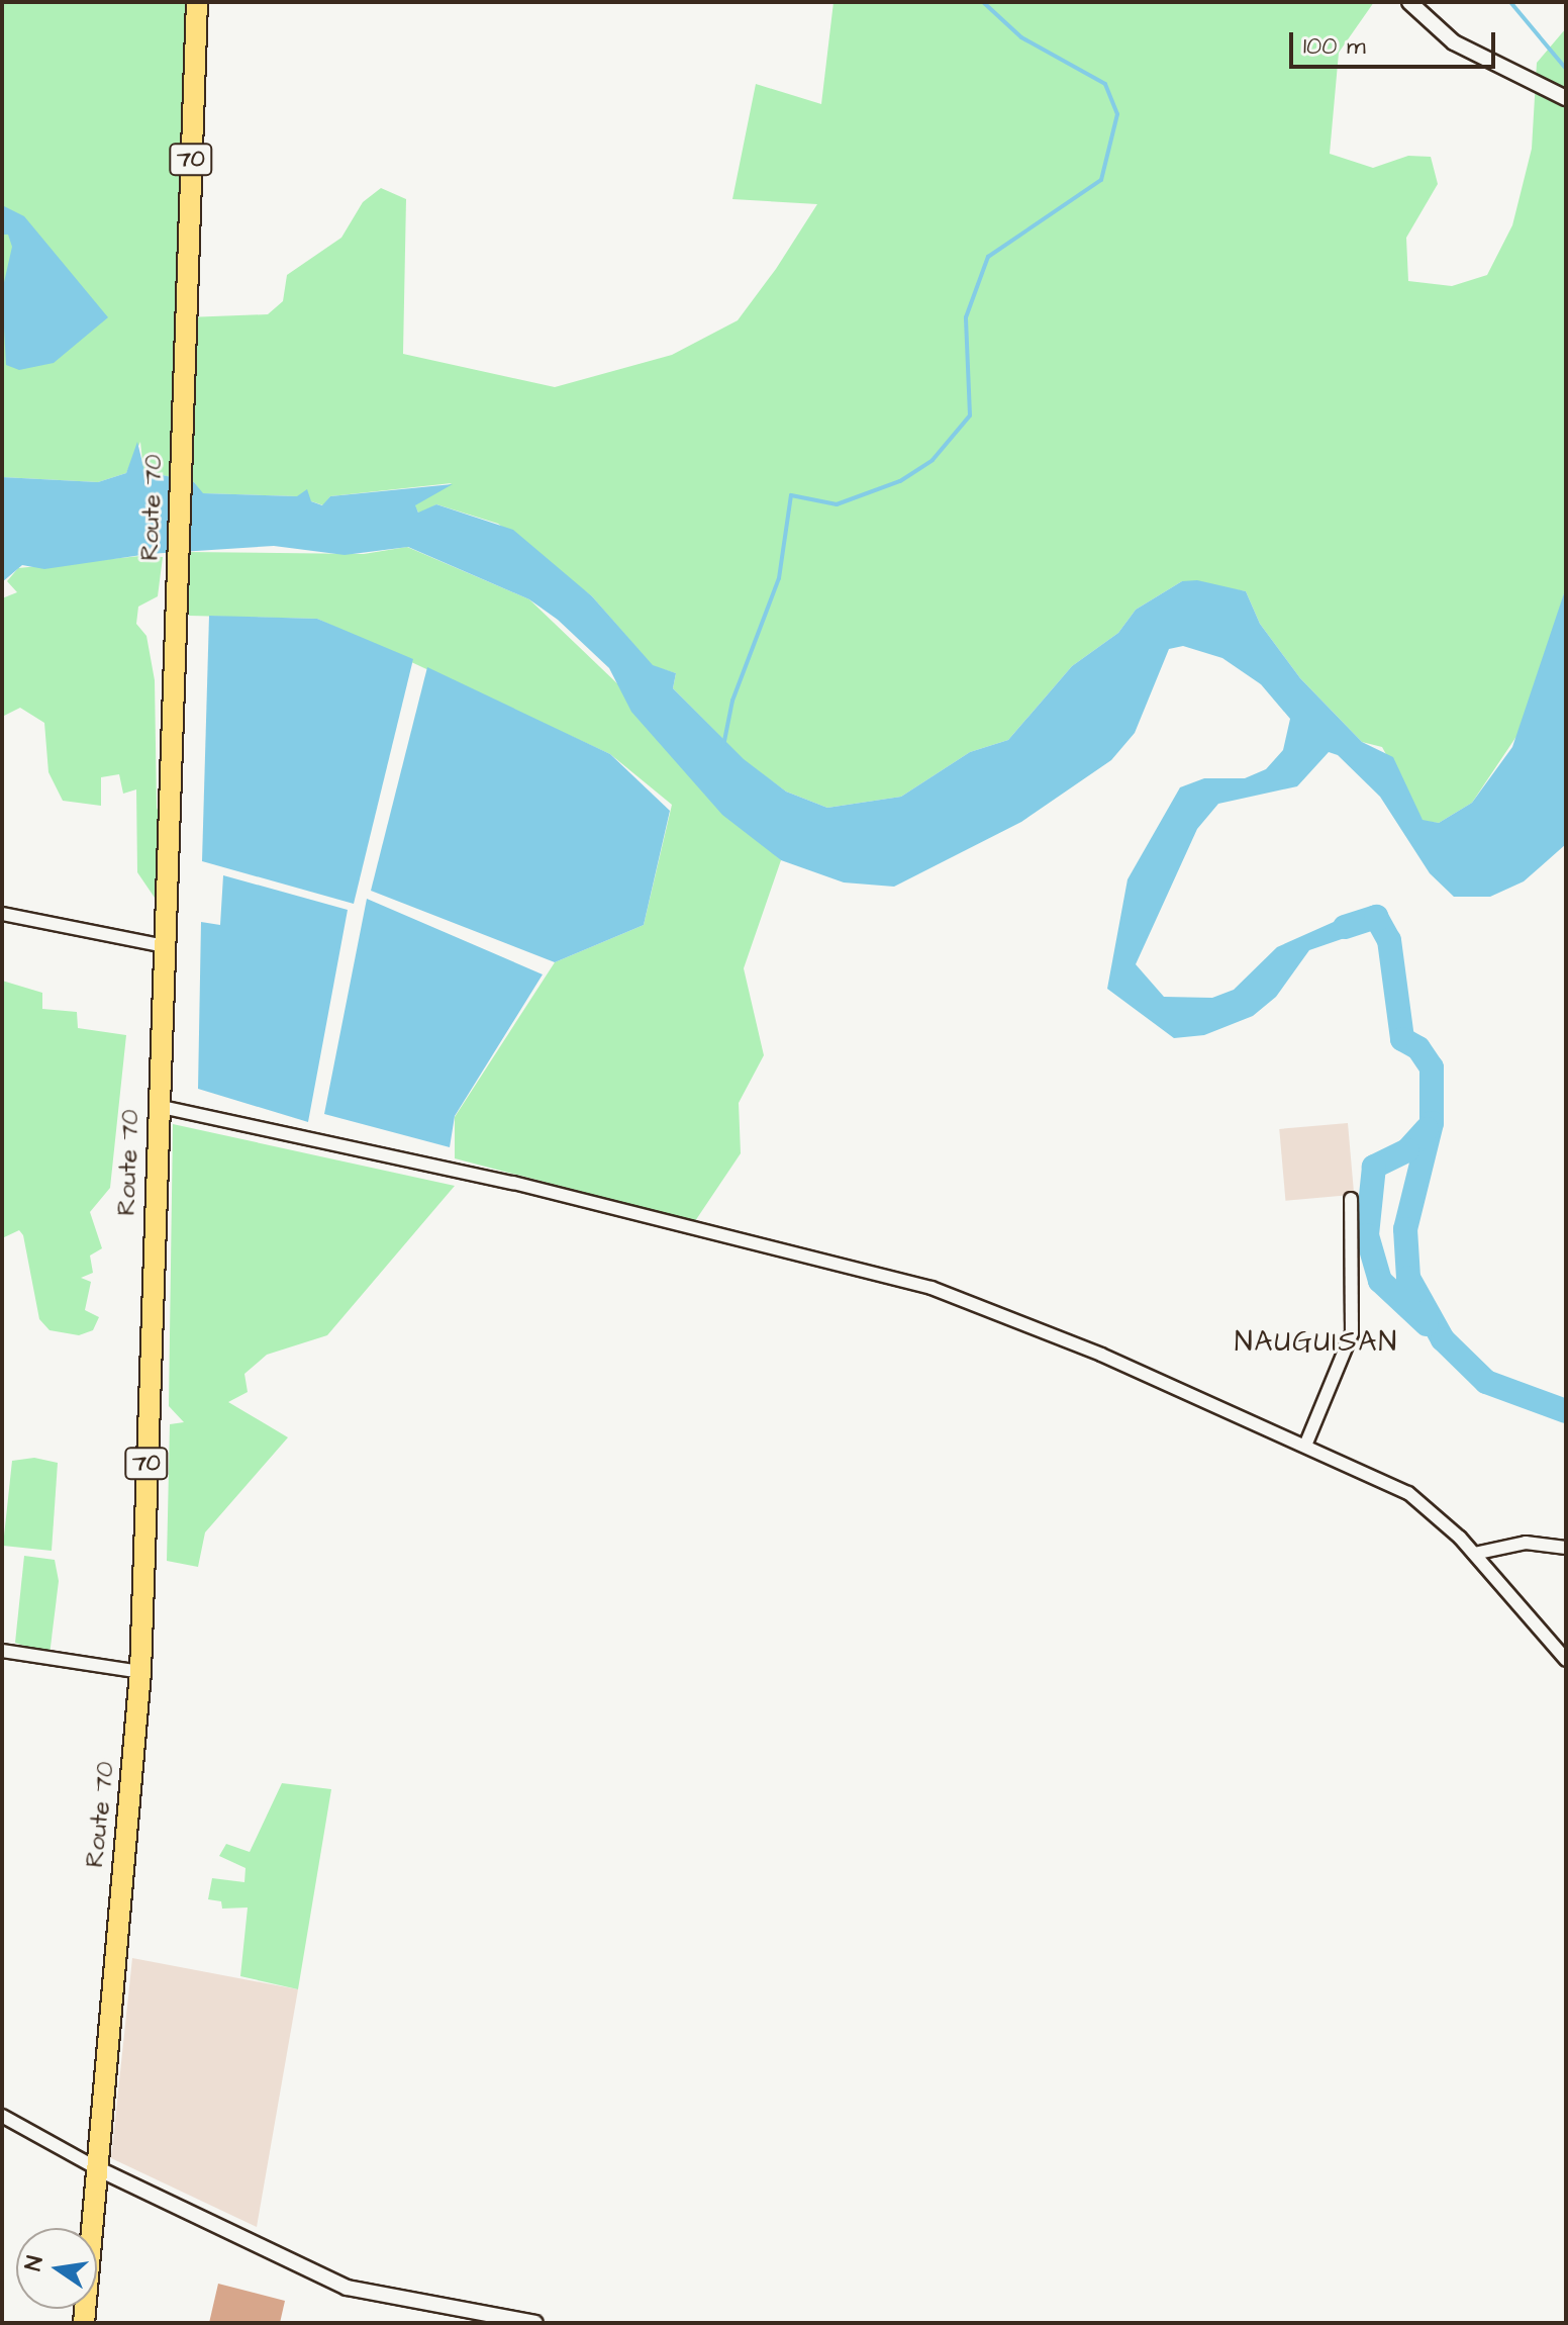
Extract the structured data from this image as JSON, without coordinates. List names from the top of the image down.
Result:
{
  "streets": {
    "highway": ["70", "Route 70"]
  },
  "districts": ["NAUGUISAN"],
  "scale_bar": "100 m",
  "north": "left"
}
